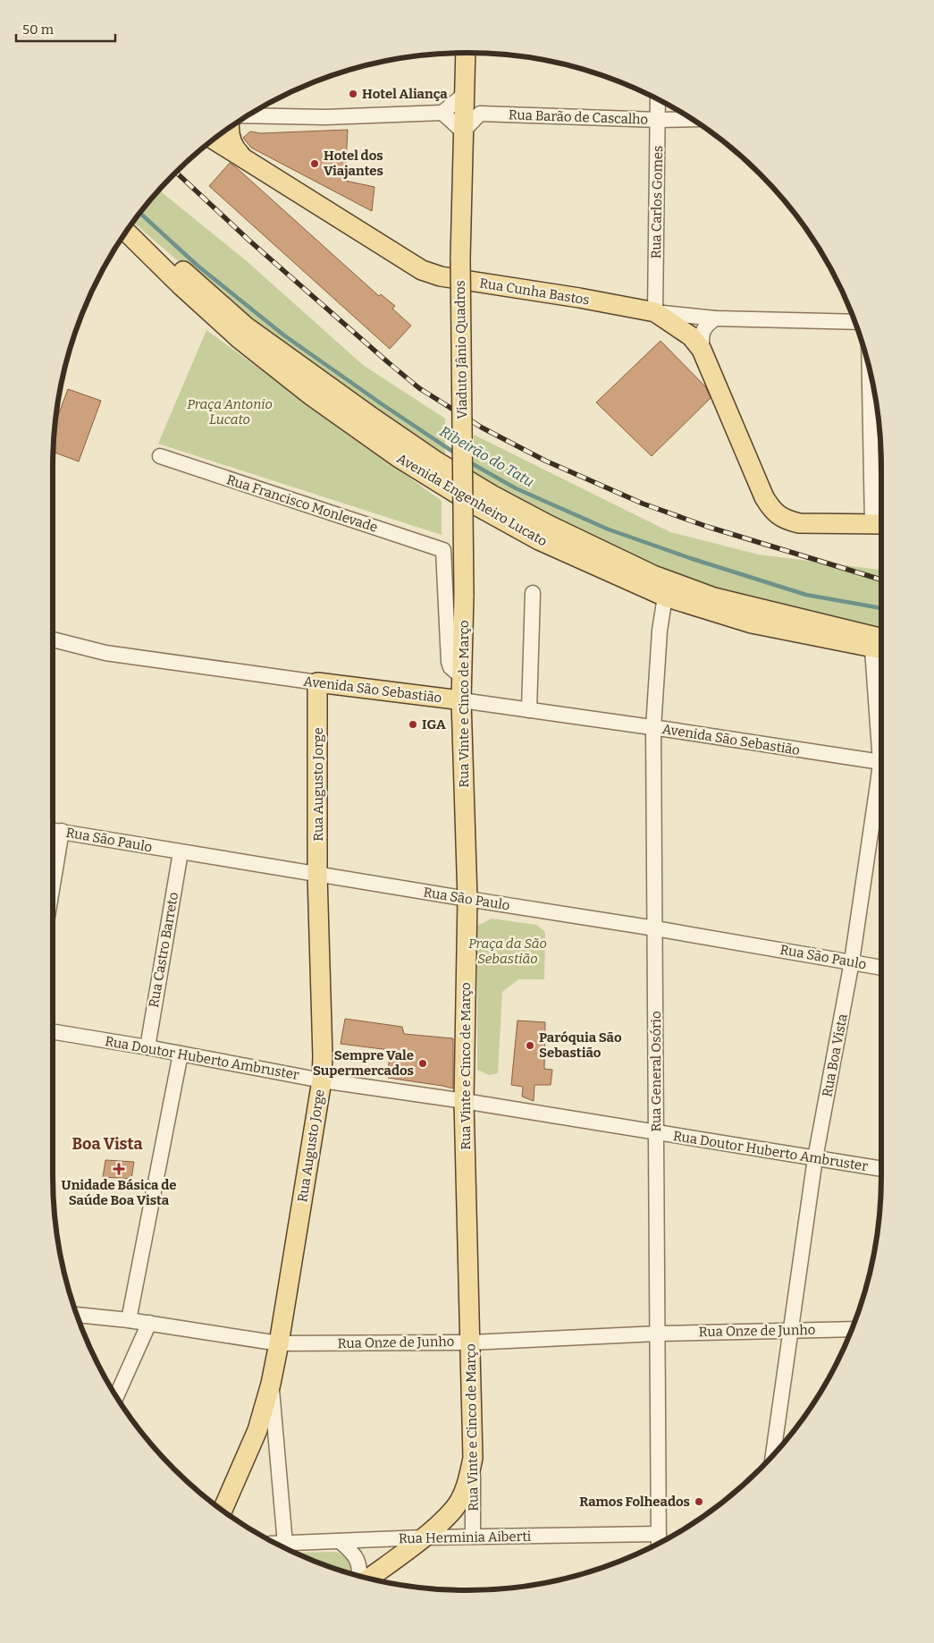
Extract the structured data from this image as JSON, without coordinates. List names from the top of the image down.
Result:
{
  "streets": {
    "main road": [
      "Rua Cunha Bastos",
      "Viaduto Jânio Quadros",
      "Avenida Engenheiro Lucato",
      "Avenida São Sebastião",
      "Rua Vinte e Cinco de Março",
      "Rua Augusto Jorge"
    ],
    "street": [
      "Rua Barão de Cascalho",
      "Rua Carlos Gomes",
      "Rua Francisco Monlevade",
      "Rua São Paulo",
      "Rua Castro Barreto",
      "Rua Boa Vista",
      "Rua Doutor Huberto Ambruster",
      "Rua General Osório",
      "Rua Onze de Junho",
      "Rua Herminia Aiberti"
    ]
  },
  "crossings": [
    ["Rua Barão de Cascalho", "Rua Carlos Gomes"],
    ["Rua Barão de Cascalho", "Viaduto Jânio Quadros"],
    ["Rua Carlos Gomes", "Rua Cunha Bastos"],
    ["Viaduto Jânio Quadros", "Rua Vinte e Cinco de Março"],
    ["Avenida Engenheiro Lucato", "Rua Boa Vista"],
    ["Avenida Engenheiro Lucato", "Rua General Osório"],
    ["Rua Francisco Monlevade", "Rua Vinte e Cinco de Março"],
    ["Avenida São Sebastião", "Rua Vinte e Cinco de Março"],
    ["Avenida São Sebastião", "Rua Augusto Jorge"],
    ["Avenida São Sebastião", "Rua General Osório"],
    ["Rua Vinte e Cinco de Março", "Rua São Paulo"],
    ["Rua Vinte e Cinco de Março", "Rua Doutor Huberto Ambruster"],
    ["Rua Vinte e Cinco de Março", "Rua Onze de Junho"],
    ["Rua Vinte e Cinco de Março", "Rua Herminia Aiberti"],
    ["Rua Augusto Jorge", "Rua São Paulo"],
    ["Rua Augusto Jorge", "Rua Doutor Huberto Ambruster"],
    ["Rua Augusto Jorge", "Rua Onze de Junho"],
    ["Rua São Paulo", "Rua Castro Barreto"],
    ["Rua São Paulo", "Rua Boa Vista"],
    ["Rua São Paulo", "Rua General Osório"],
    ["Rua Castro Barreto", "Rua Doutor Huberto Ambruster"],
    ["Rua Boa Vista", "Rua Doutor Huberto Ambruster"],
    ["Rua Boa Vista", "Rua Onze de Junho"],
    ["Rua Doutor Huberto Ambruster", "Rua General Osório"],
    ["Rua General Osório", "Rua Onze de Junho"],
    ["Rua General Osório", "Rua Herminia Aiberti"]
  ],
  "districts": ["Boa Vista"],
  "water": ["Ribeirão do Tatu"],
  "parks": ["Praça Antonio Lucato", "Praça da São Sebastião"],
  "places": {
    "other": [
      "Hotel Aliança",
      "Hotel dos Viajantes",
      "IGA",
      "Paróquia São Sebastião",
      "Sempre Vale Supermercados",
      "Ramos Folheados"
    ],
    "health": ["Unidade Básica de Saúde Boa Vista"]
  },
  "scale_bar": "50 m"
}
